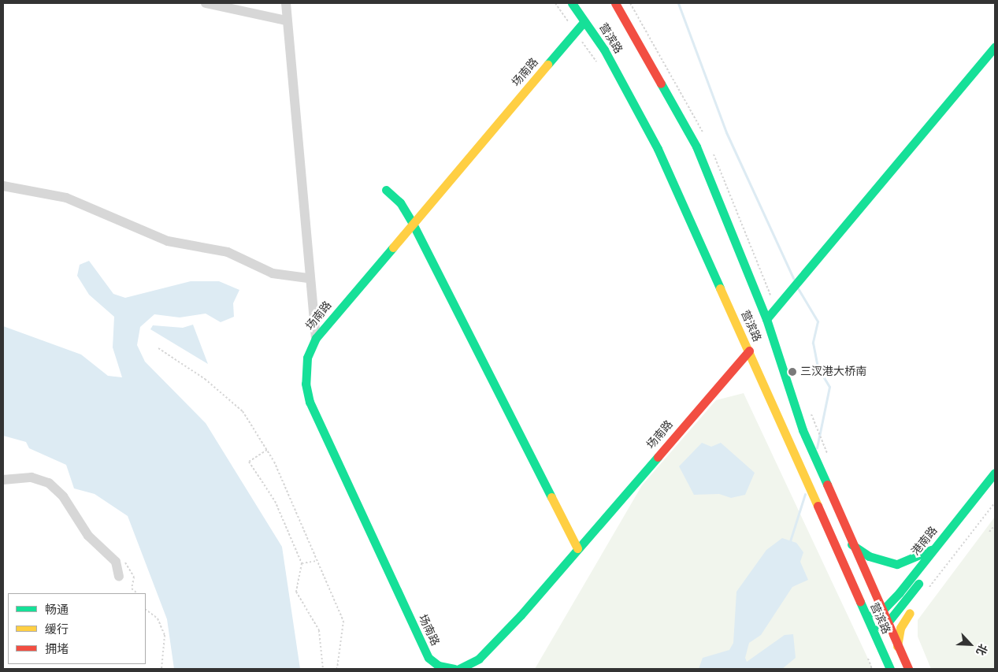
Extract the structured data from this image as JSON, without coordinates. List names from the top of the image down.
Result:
{
  "streets": {
    "street": ["营滨路", "场南路", "港南路"]
  },
  "crossings": [
    ["营滨路", "场南路"],
    ["营滨路", "港南路"]
  ],
  "places": ["三汊港大桥南"],
  "legend": ["畅通", "缓行", "拥堵"],
  "north": "bottom right"
}
